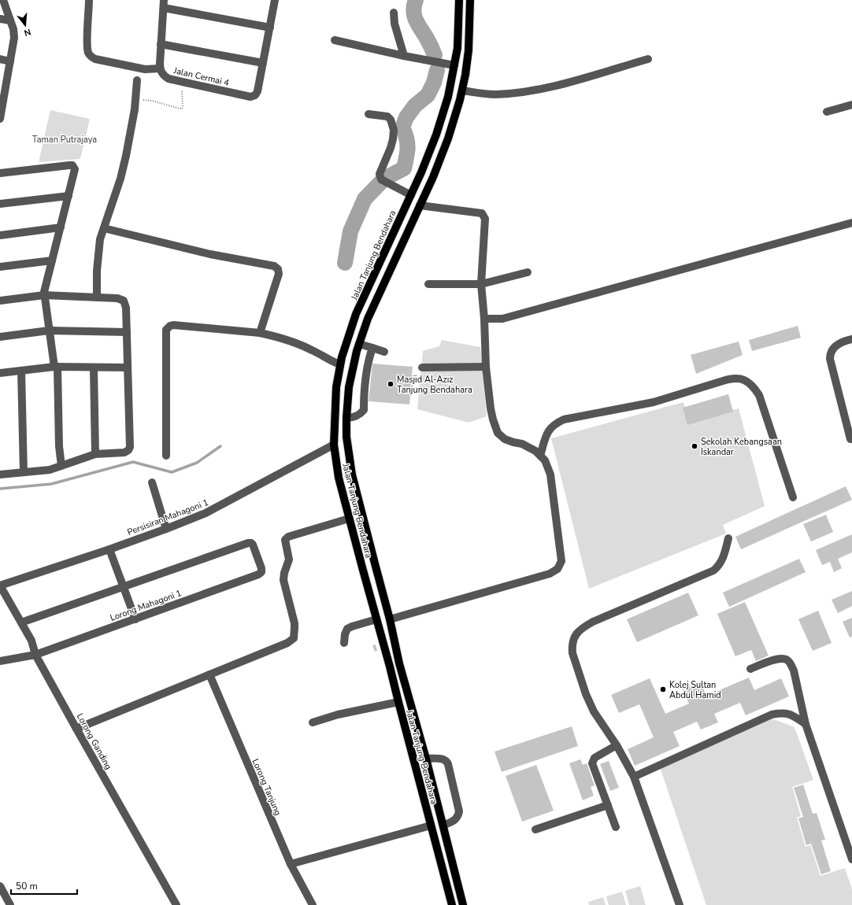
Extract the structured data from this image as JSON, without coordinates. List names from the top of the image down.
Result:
{
  "streets": {
    "main road": ["Jalan Tanjung Bendahara"],
    "street": [
      "Jalan Cermai 4",
      "Persisiran Mahagoni 1",
      "Lorong Mahagoni 1",
      "Lorong Ganding",
      "Lorong Tanjung"
    ]
  },
  "crossings": [
    ["Jalan Tanjung Bendahara", "Persisiran Mahagoni 1"],
    ["Persisiran Mahagoni 1", "Lorong Ganding"],
    ["Lorong Mahagoni 1", "Lorong Ganding"]
  ],
  "parks": ["Taman Putrajaya"],
  "places": ["Masjid Al-Aziz Tanjung Bendahara", "Sekolah Kebangsaan Iskandar", "Kolej Sultan Abdul Hamid"],
  "scale_bar": "50 m",
  "north": "bottom"
}
